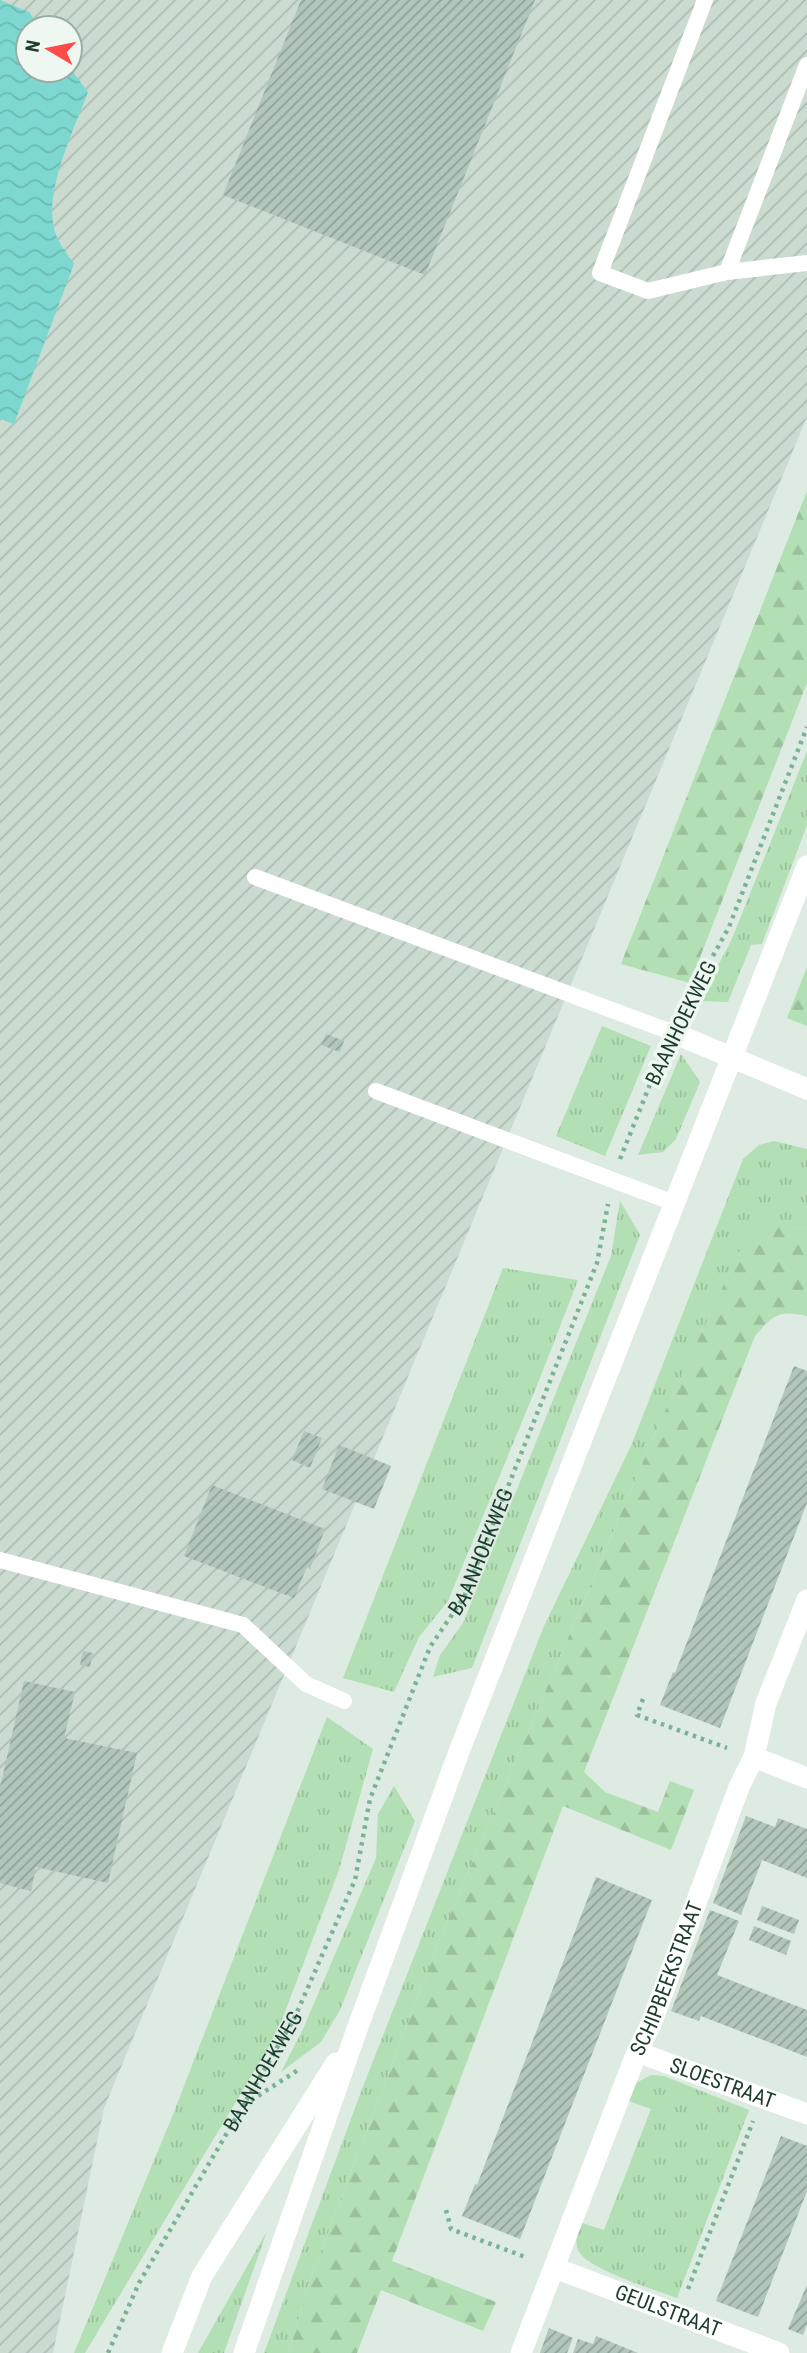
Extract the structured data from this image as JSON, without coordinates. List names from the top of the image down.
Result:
{
  "streets": {
    "street": ["SCHIPBEEKSTRAAT", "SLOESTRAAT", "GEULSTRAAT"],
    "path": ["BAANHOEKWEG"]
  },
  "crossings": [
    ["SCHIPBEEKSTRAAT", "SLOESTRAAT"],
    ["SCHIPBEEKSTRAAT", "GEULSTRAAT"]
  ],
  "north": "left"
}
